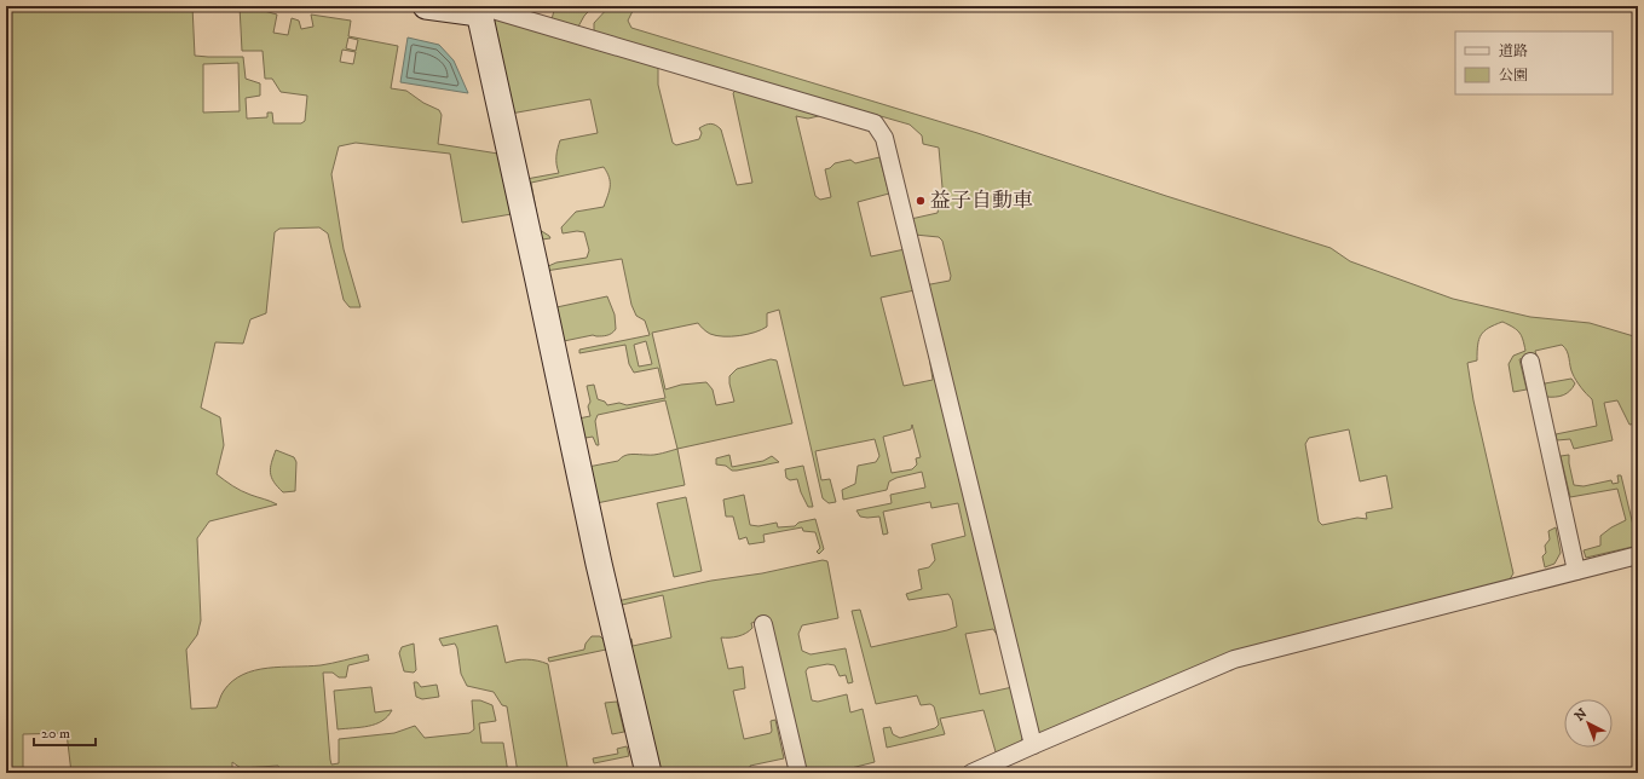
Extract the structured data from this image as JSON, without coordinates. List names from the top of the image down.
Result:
{
  "places": ["益子自動車"],
  "legend": ["道路", "公園"],
  "scale_bar": "20 m",
  "north": "top left"
}
